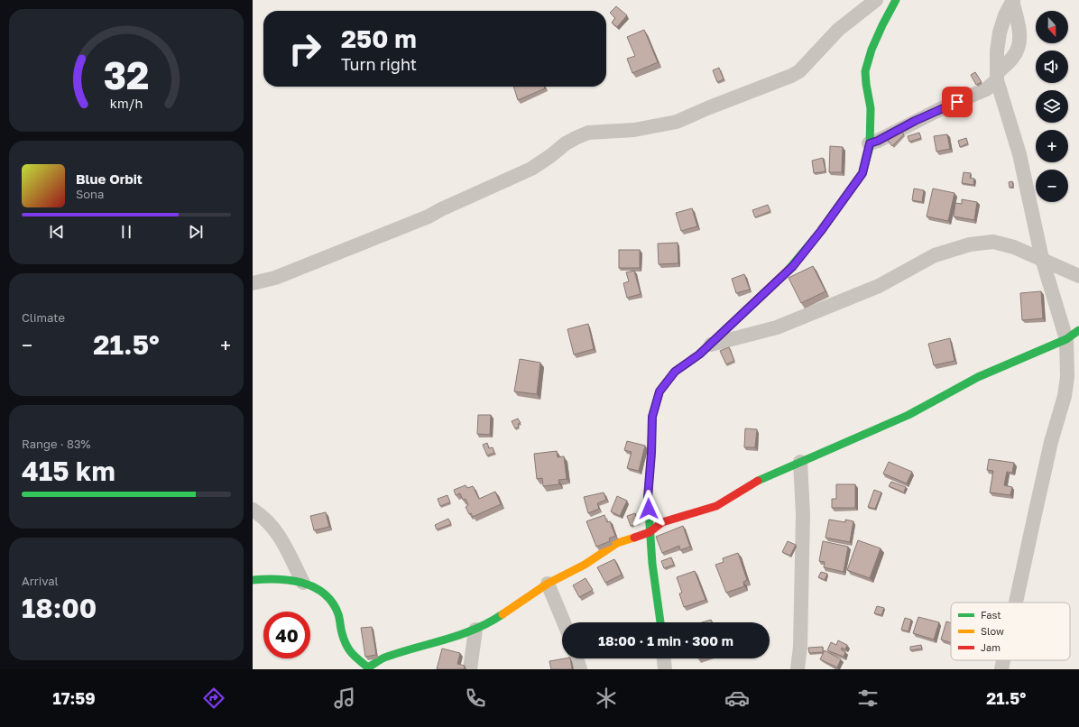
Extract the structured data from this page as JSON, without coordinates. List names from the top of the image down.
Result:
{
  "legend": ["Fast", "Slow", "Jam"],
  "north": "bottom",
  "page": {
    "map_buttons": ["+", "−"],
    "turn": ["250 m", "Turn right"],
    "song": ["Blue Orbit", "Sona"],
    "tile": [
      "Climate",
      ["Range · 83%", "415 km"],
      ["Arrival", "18:00"]
    ],
    "heat": ["−", "21.5°", "+"],
    "limit": "40",
    "trip": "18:00 · 1 min · 300 m",
    "tabs": ["17:59", "21.5°"],
    "gauge": ["32", "km/h"]
  }
}
